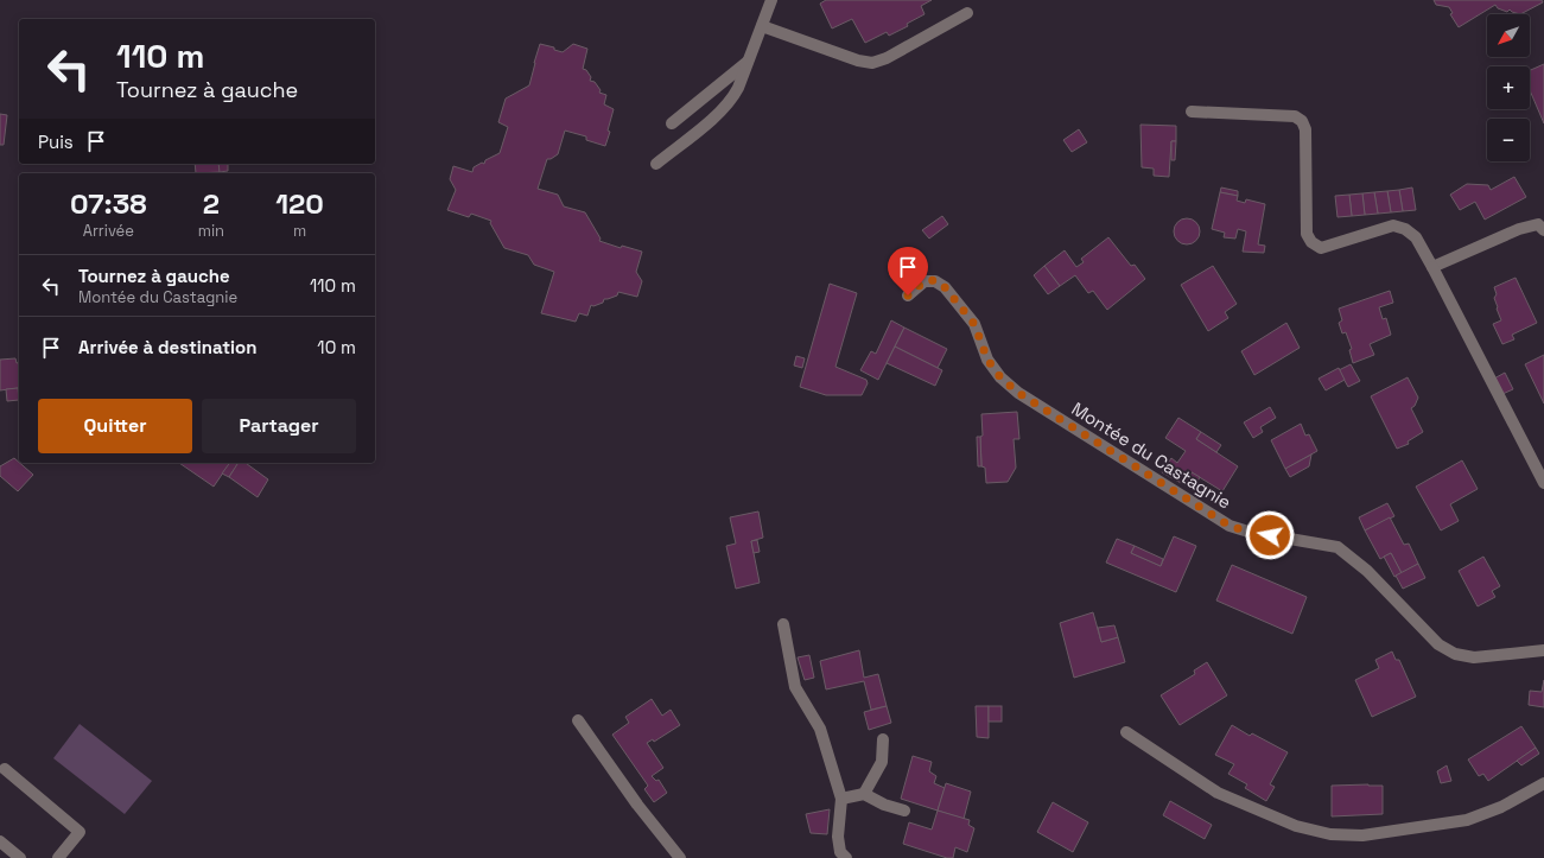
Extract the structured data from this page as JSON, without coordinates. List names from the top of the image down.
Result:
{
  "streets": {
    "street": ["Montée du Castagnie"]
  },
  "north": "bottom left",
  "page": {
    "map_buttons": ["+", "−"],
    "turn": ["110 m", "Tournez à gauche"],
    "then": "Puis",
    "eta": [
      "07:38",
      "Arrivée",
      "2",
      "min",
      "120",
      "m"
    ],
    "list": [
      {
        "name": "Tournez à gauche",
        "note": "Montée du Castagnie",
        "value": "110 m"
      },
      {
        "name": "Arrivée à destination",
        "value": "10 m"
      }
    ],
    "buttons": ["Quitter", "Partager"]
  }
}
